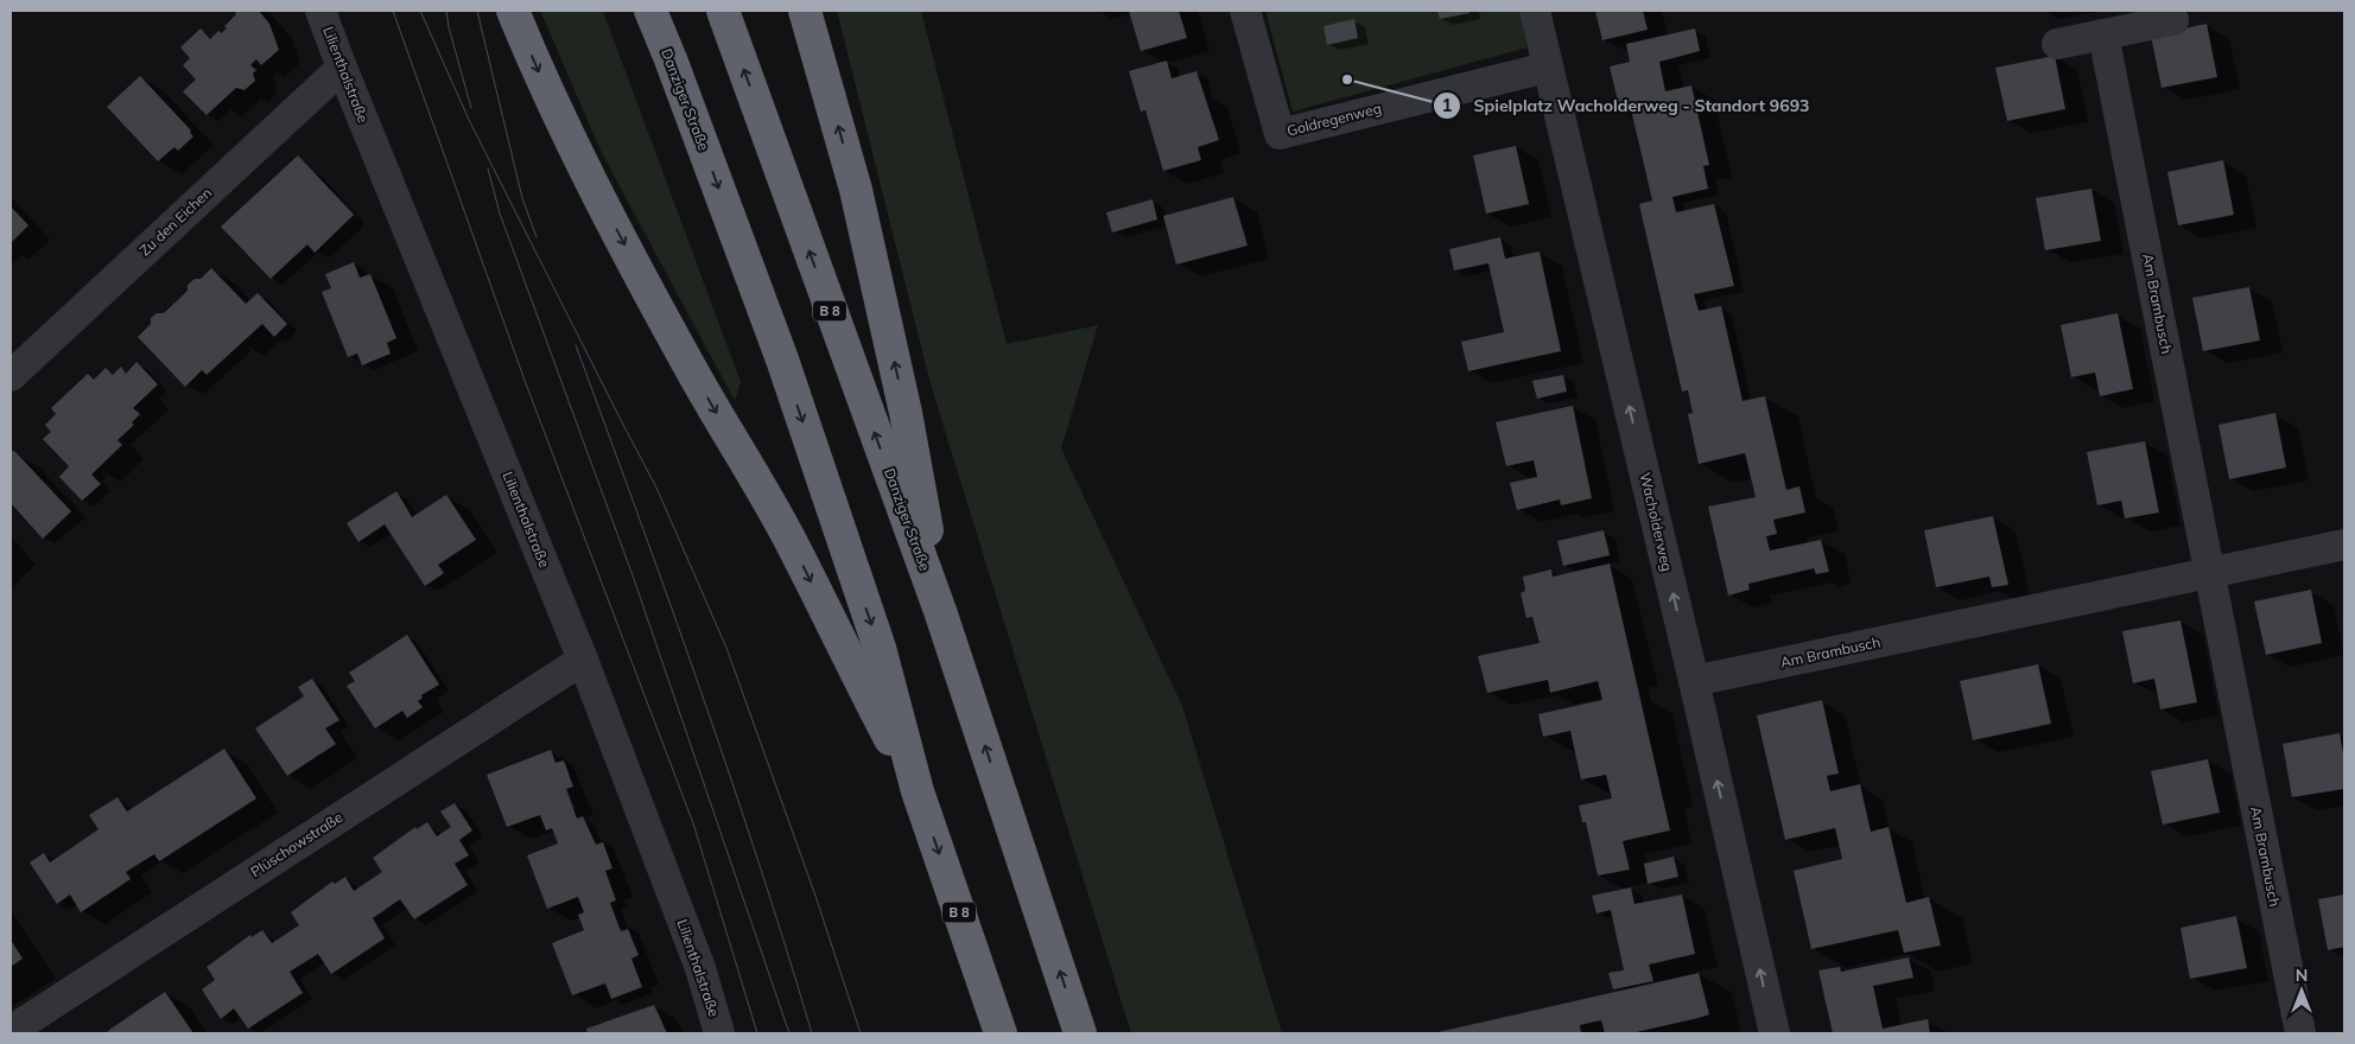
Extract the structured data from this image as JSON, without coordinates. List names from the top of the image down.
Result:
{
  "streets": {
    "highway": ["Danziger Straße", "B 8"],
    "street": [
      "Lilienthalstraße",
      "Goldregenweg",
      "Zu den Eichen",
      "Am Brambusch",
      "Wacholderweg",
      "Plüschowstraße"
    ]
  },
  "crossings": [
    ["Lilienthalstraße", "Zu den Eichen"],
    ["Lilienthalstraße", "Plüschowstraße"],
    ["Goldregenweg", "Wacholderweg"],
    ["Am Brambusch", "Wacholderweg"]
  ],
  "one_way": ["Wacholderweg"],
  "places": ["Spielplatz Wacholderweg - Standort 9693"],
  "north": "top"
}
